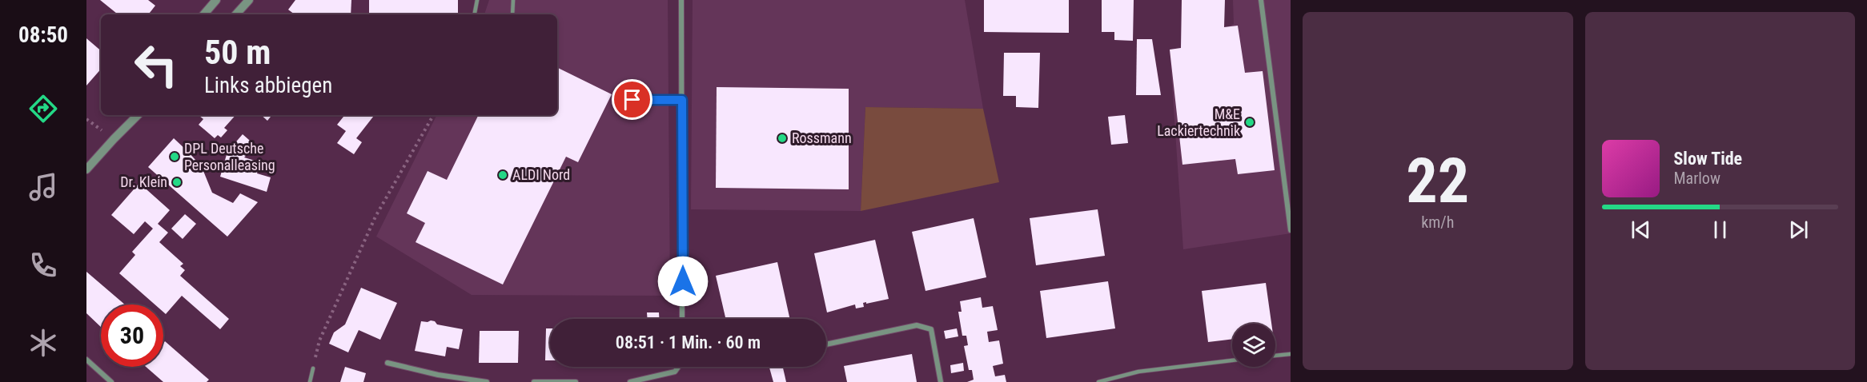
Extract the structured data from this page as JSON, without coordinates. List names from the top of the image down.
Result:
{
  "places": [
    "M&E Lackiertechnik",
    "Rossmann",
    "DPL Deutsche Personalleasing",
    "ALDI Nord",
    "Dr. Klein"
  ],
  "page": {
    "tabs": "08:50",
    "tile": ["22", "km/h"],
    "turn": ["50 m", "Links abbiegen"],
    "song": ["Slow Tide", "Marlow"],
    "limit": "30",
    "trip": "08:51 · 1 Min. · 60 m"
  }
}
